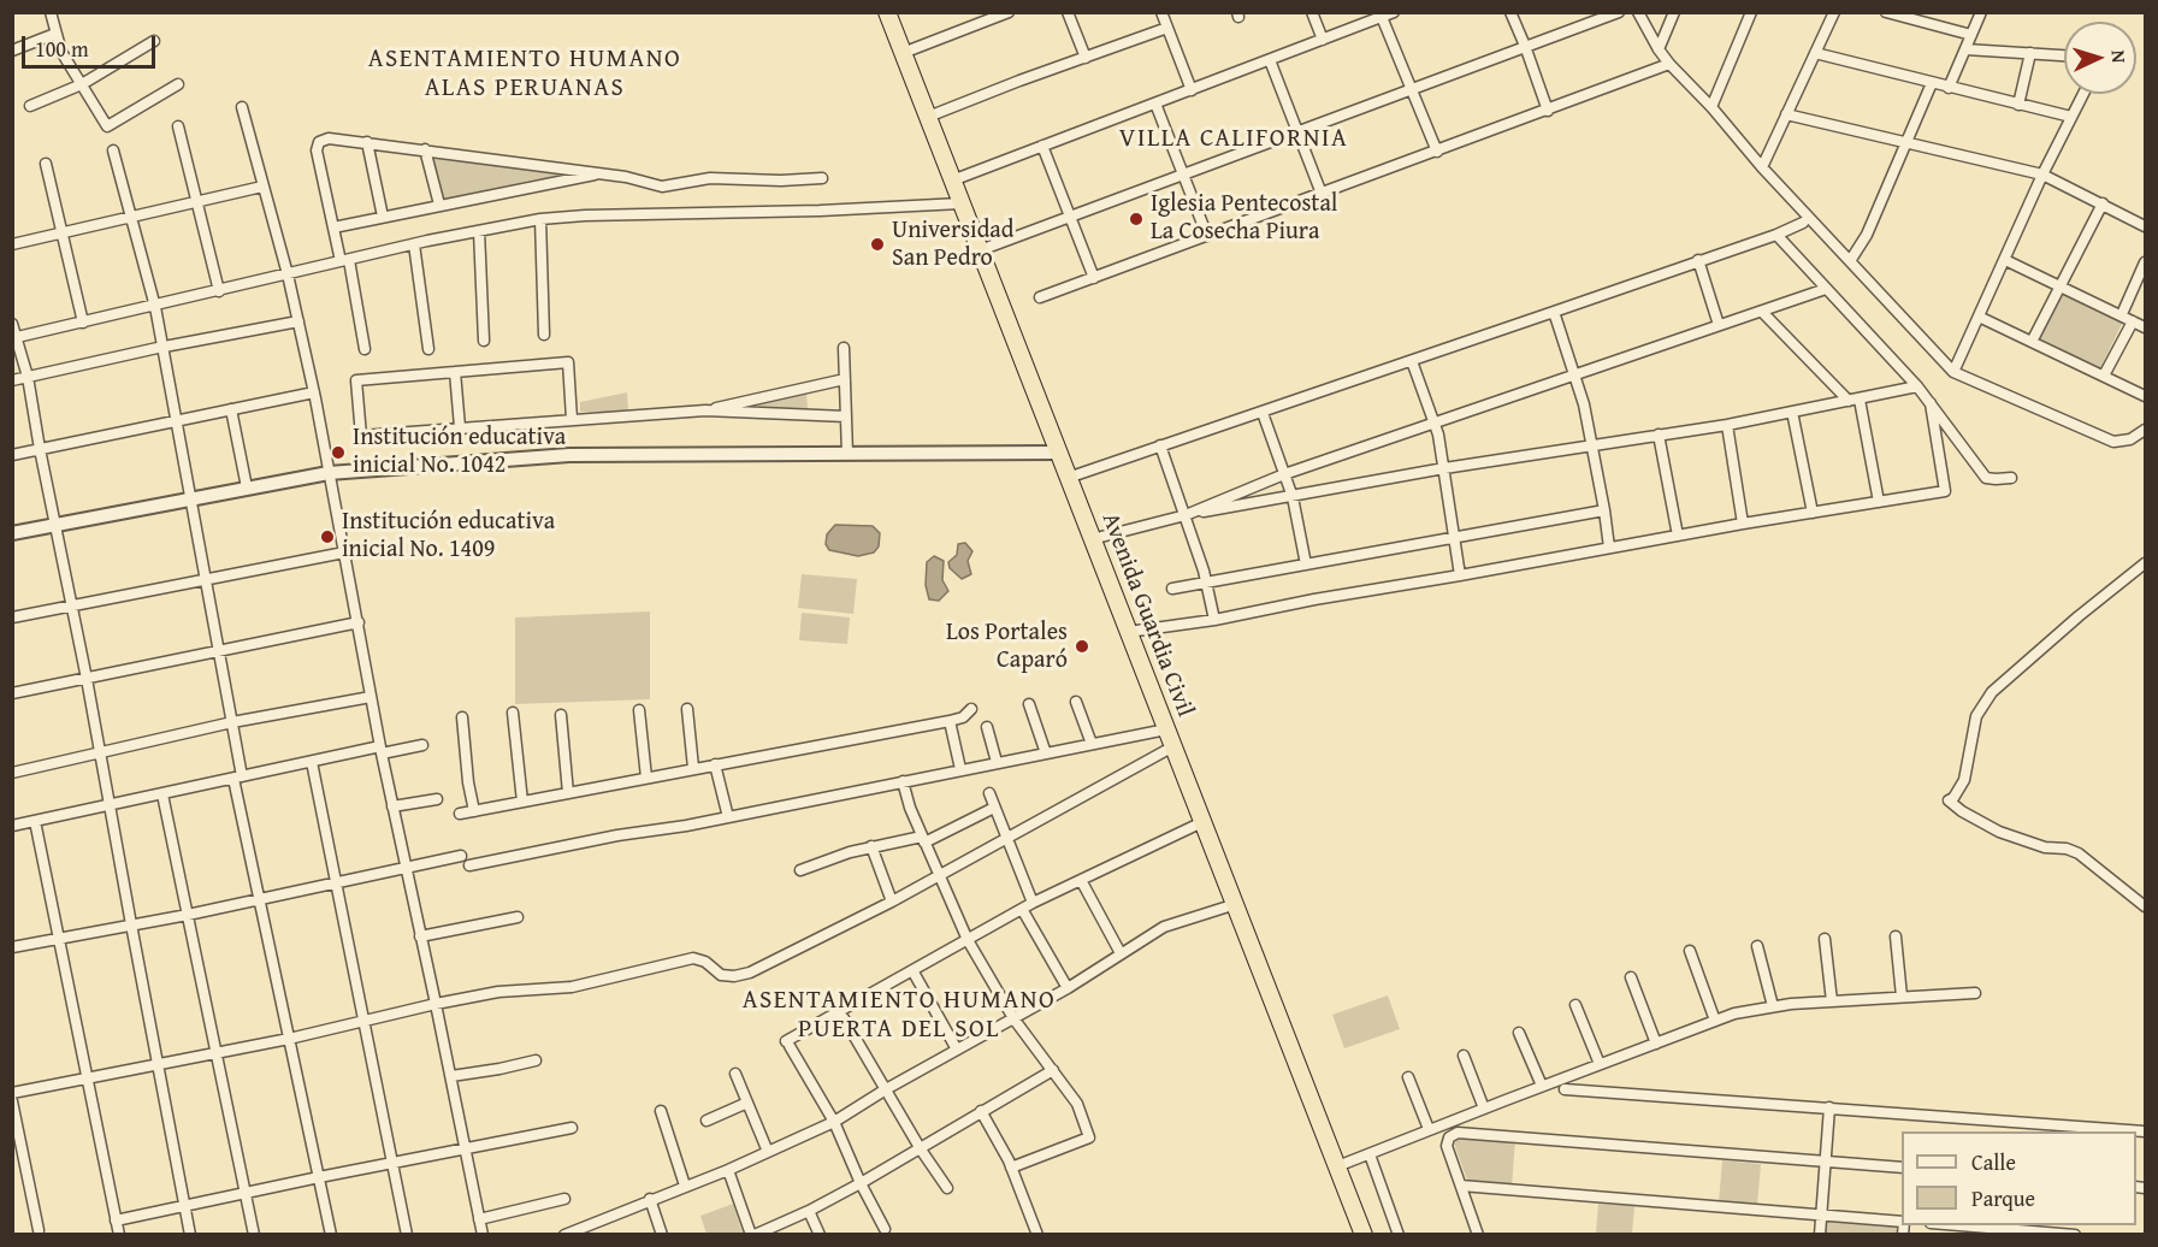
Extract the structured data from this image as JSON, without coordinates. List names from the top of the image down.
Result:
{
  "streets": {
    "highway": ["Avenida Guardia Civil"]
  },
  "districts": ["ASENTAMIENTO HUMANO ALAS PERUANAS", "VILLA CALIFORNIA", "ASENTAMIENTO HUMANO PUERTA DEL SOL"],
  "places": [
    "Iglesia Pentecostal La Cosecha Piura",
    "Universidad San Pedro",
    "Institución educativa inicial No. 1042",
    "Institución educativa inicial No. 1409",
    "Los Portales Caparó"
  ],
  "legend": ["Calle", "Parque"],
  "scale_bar": "100 m",
  "north": "right"
}
